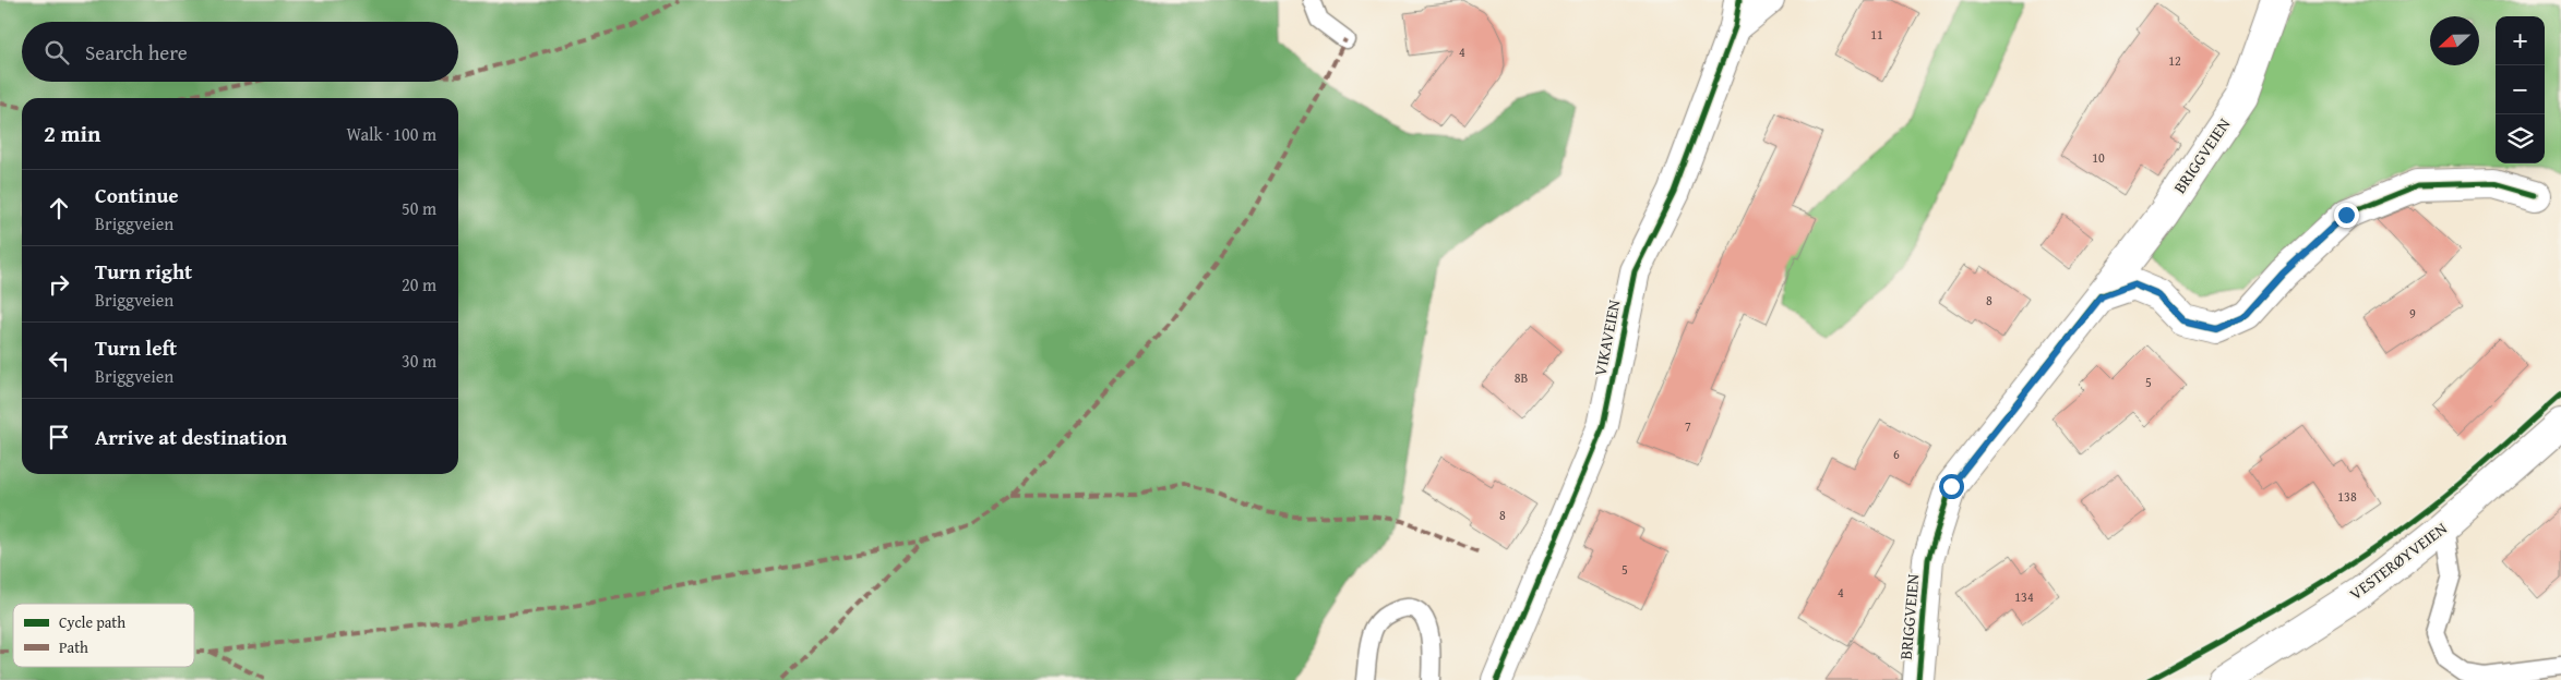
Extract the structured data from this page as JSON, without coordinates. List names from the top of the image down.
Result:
{
  "streets": {
    "street": ["BRIGGVEIEN", "VIKAVEIEN", "VESTERØYVEIEN"]
  },
  "house_numbers": [
    "11",
    "4",
    "12",
    "10",
    "8",
    "9",
    "8B",
    "5",
    "7",
    "6",
    "138",
    "8",
    "5",
    "4",
    "134"
  ],
  "legend": ["Cycle path", "Path"],
  "north": "left",
  "page": {
    "map_buttons": ["+", "−"],
    "search": "Search here",
    "heading": ["2 min", "Walk · 100 m"],
    "list": [
      ["Continue", "Briggveien", "50 m"],
      ["Turn right", "Briggveien", "20 m"],
      ["Turn left", "Briggveien", "30 m"],
      "Arrive at destination"
    ]
  }
}
